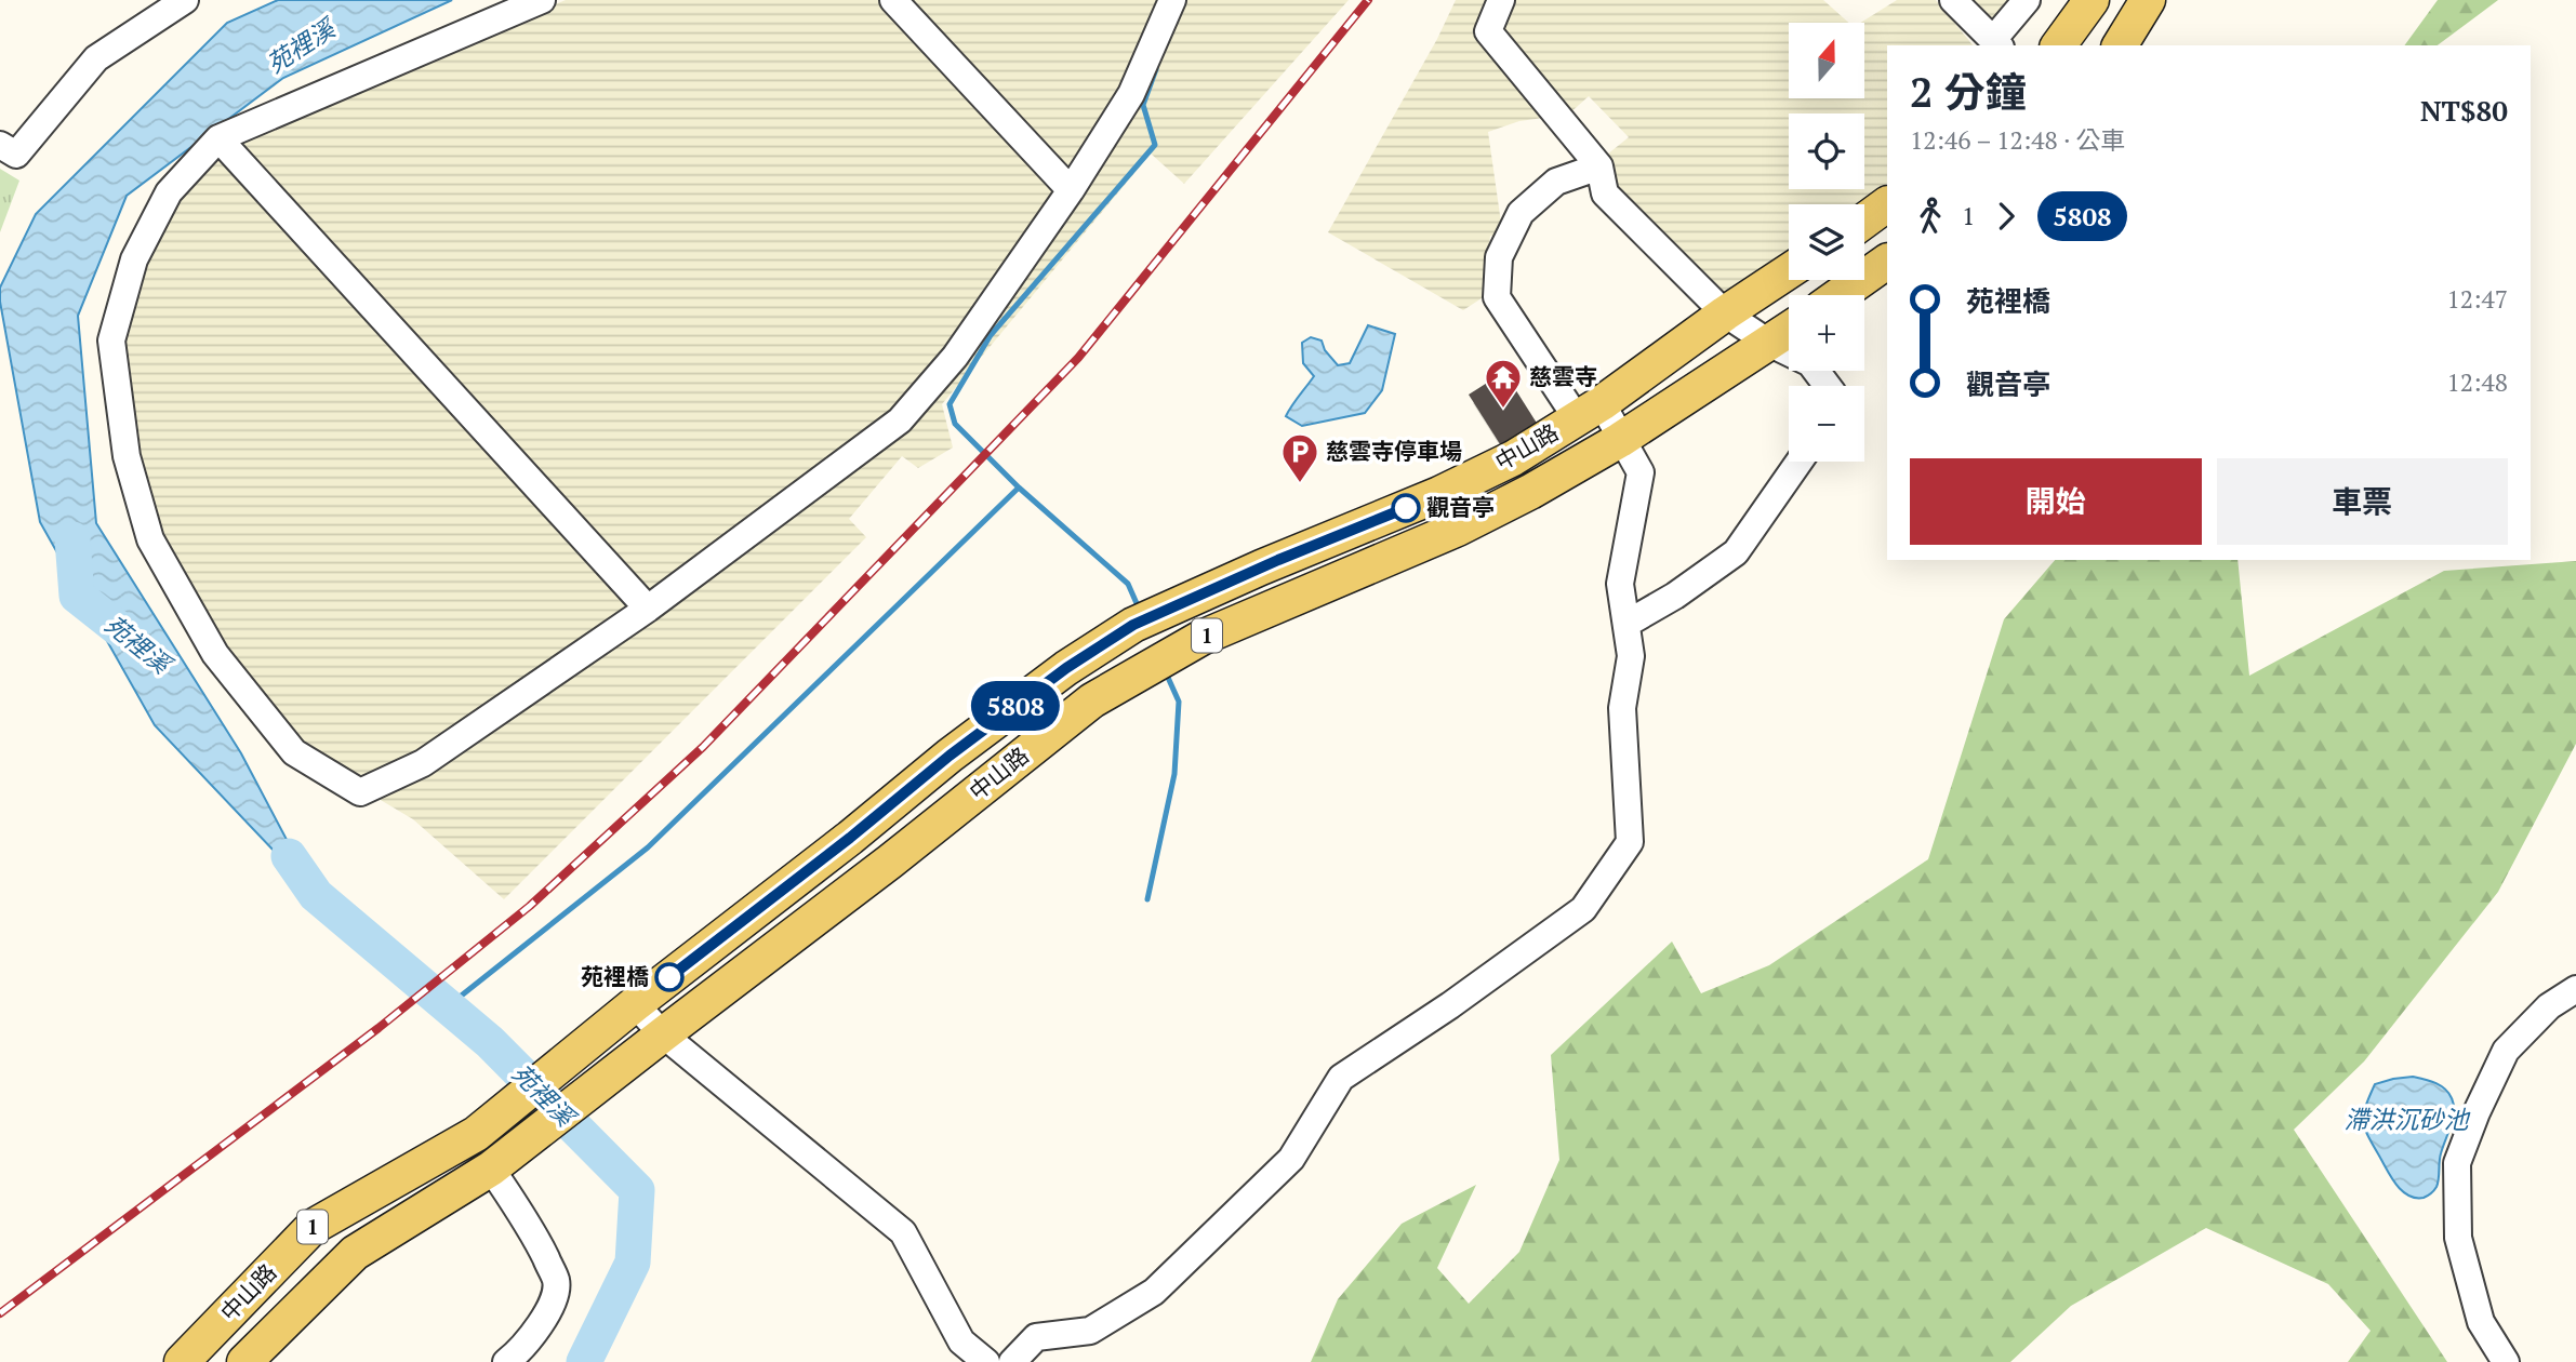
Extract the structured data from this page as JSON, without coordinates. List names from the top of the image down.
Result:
{
  "streets": {
    "main road": ["中山路", "1"]
  },
  "crossings": [
    ["中山路", "1"]
  ],
  "water": ["苑裡溪", "滯洪沉砂池"],
  "places": {
    "temple": ["慈雲寺"],
    "parking": ["慈雲寺停車場"],
    "other": ["觀音亭", "苑裡橋"]
  },
  "lines": ["bus line 5808"],
  "north": "top",
  "page": {
    "on_map": "5808",
    "map_buttons": ["+", "−"],
    "heading": ["2 分鐘", "12:46 – 12:48 · 公車", "NT$80"],
    "legs": ["1", "5808"],
    "list": [
      {
        "name": "苑裡橋",
        "value": "12:47"
      },
      {
        "name": "觀音亭",
        "value": "12:48"
      }
    ],
    "buttons": ["開始", "車票"]
  }
}
